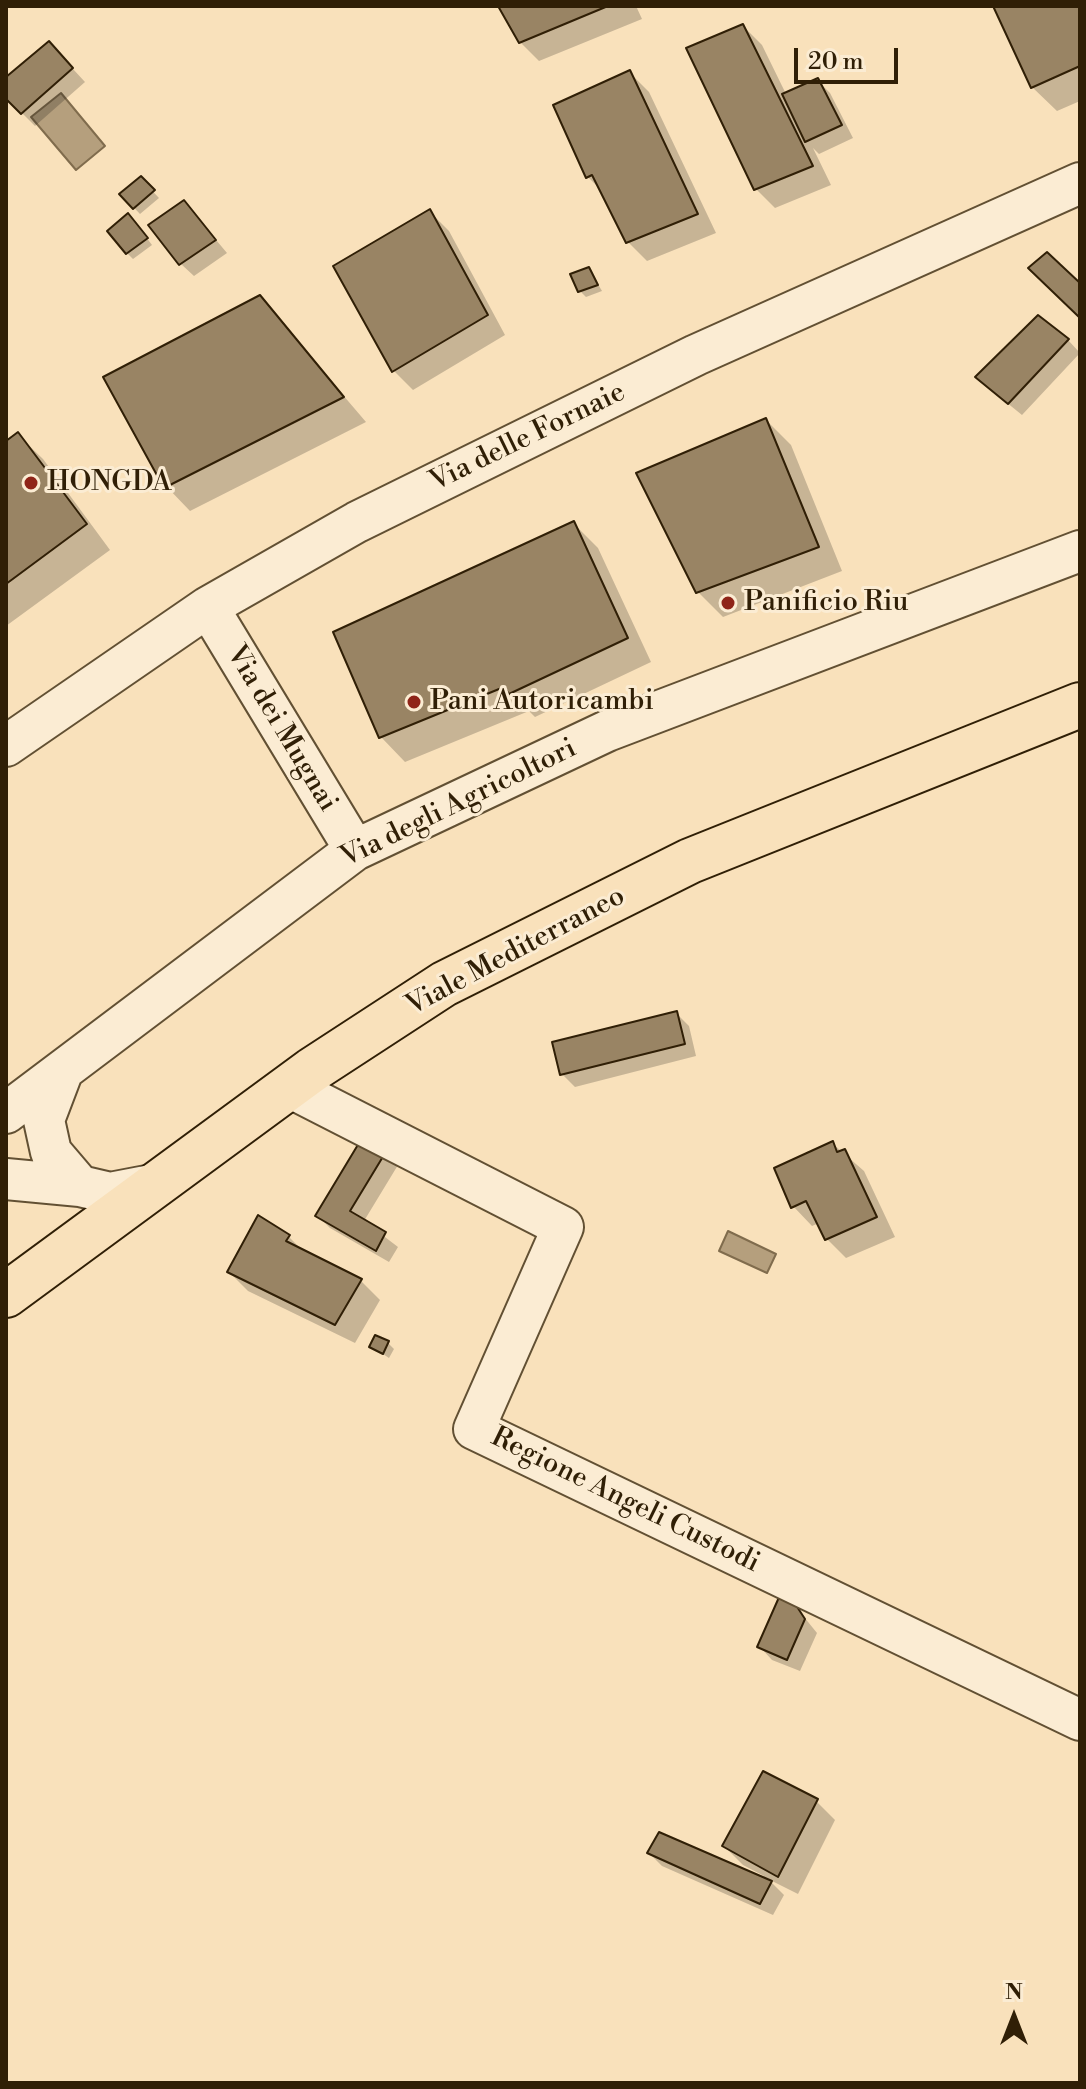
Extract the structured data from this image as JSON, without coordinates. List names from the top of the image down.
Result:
{
  "streets": {
    "main road": ["Viale Mediterraneo"],
    "street": [
      "Via delle Fornaie",
      "Via dei Mugnai",
      "Via degli Agricoltori",
      "Regione Angeli Custodi"
    ]
  },
  "crossings": [
    ["Via delle Fornaie", "Via dei Mugnai"],
    ["Via dei Mugnai", "Via degli Agricoltori"],
    ["Viale Mediterraneo", "Regione Angeli Custodi"]
  ],
  "places": ["HONGDA", "Panificio Riu", "Pani Autoricambi"],
  "scale_bar": "20 m",
  "north": "top"
}
